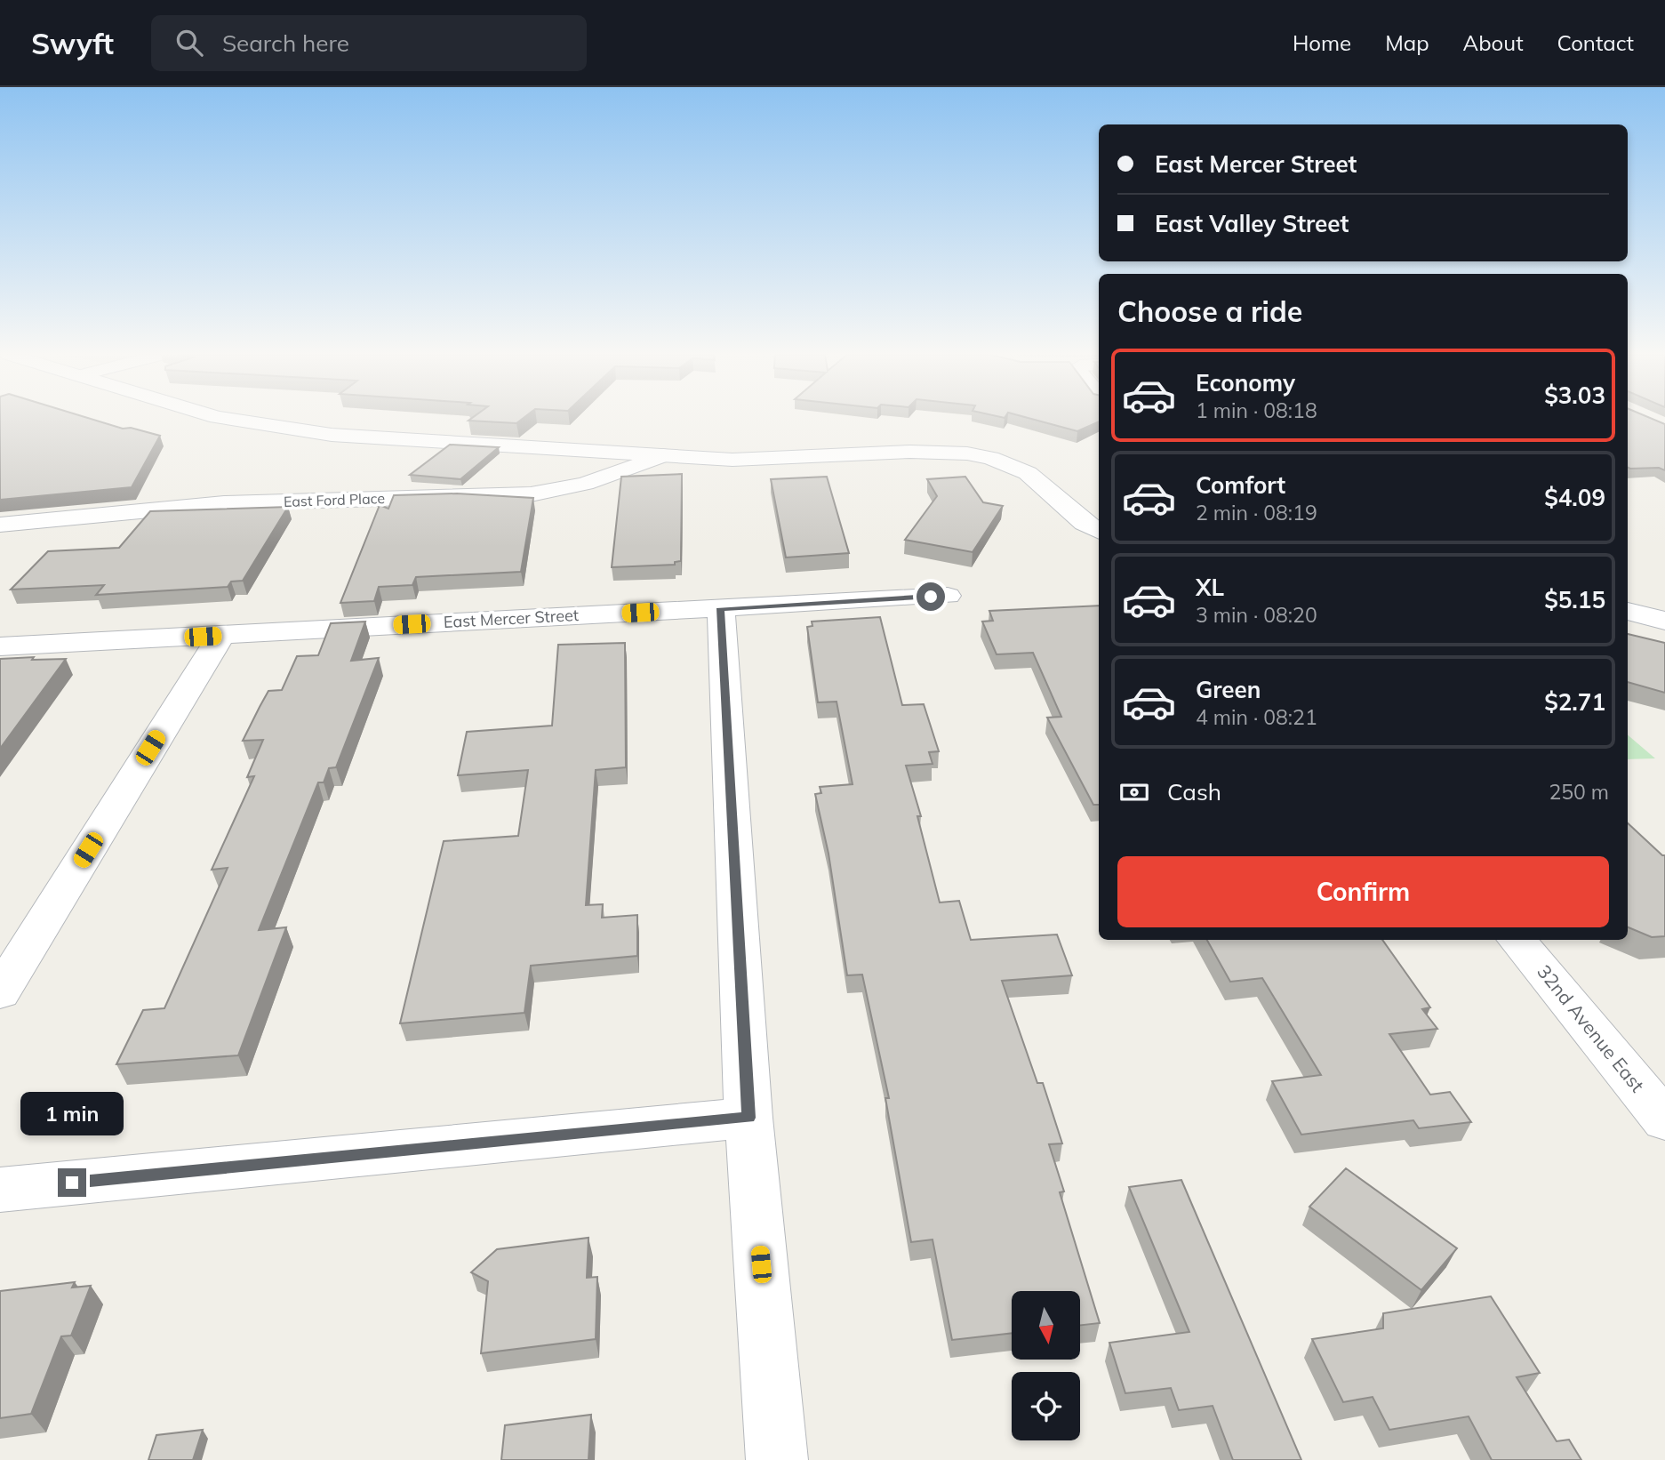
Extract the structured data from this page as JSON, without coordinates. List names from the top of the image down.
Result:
{
  "streets": {
    "street": ["East Ford Place", "East Mercer Street", "32nd Avenue East"]
  },
  "north": "bottom",
  "page": {
    "header": "Swyft",
    "search": "Search here",
    "nav": [
      "Home",
      "Map",
      "About",
      "Contact"
    ],
    "banner": ["East Mercer Street", "East Valley Street"],
    "heading": "Choose a ride",
    "list": [
      {
        "name": "Economy",
        "note": "1 min · 08:18",
        "value": "$3.03"
      },
      {
        "name": "Comfort",
        "note": "2 min · 08:19",
        "value": "$4.09"
      },
      {
        "name": "XL",
        "note": "3 min · 08:20",
        "value": "$5.15"
      },
      {
        "name": "Green",
        "note": "4 min · 08:21",
        "value": "$2.71"
      }
    ],
    "pay": ["Cash", "250 m"],
    "buttons": "Confirm",
    "bubble": "1 min"
  }
}
